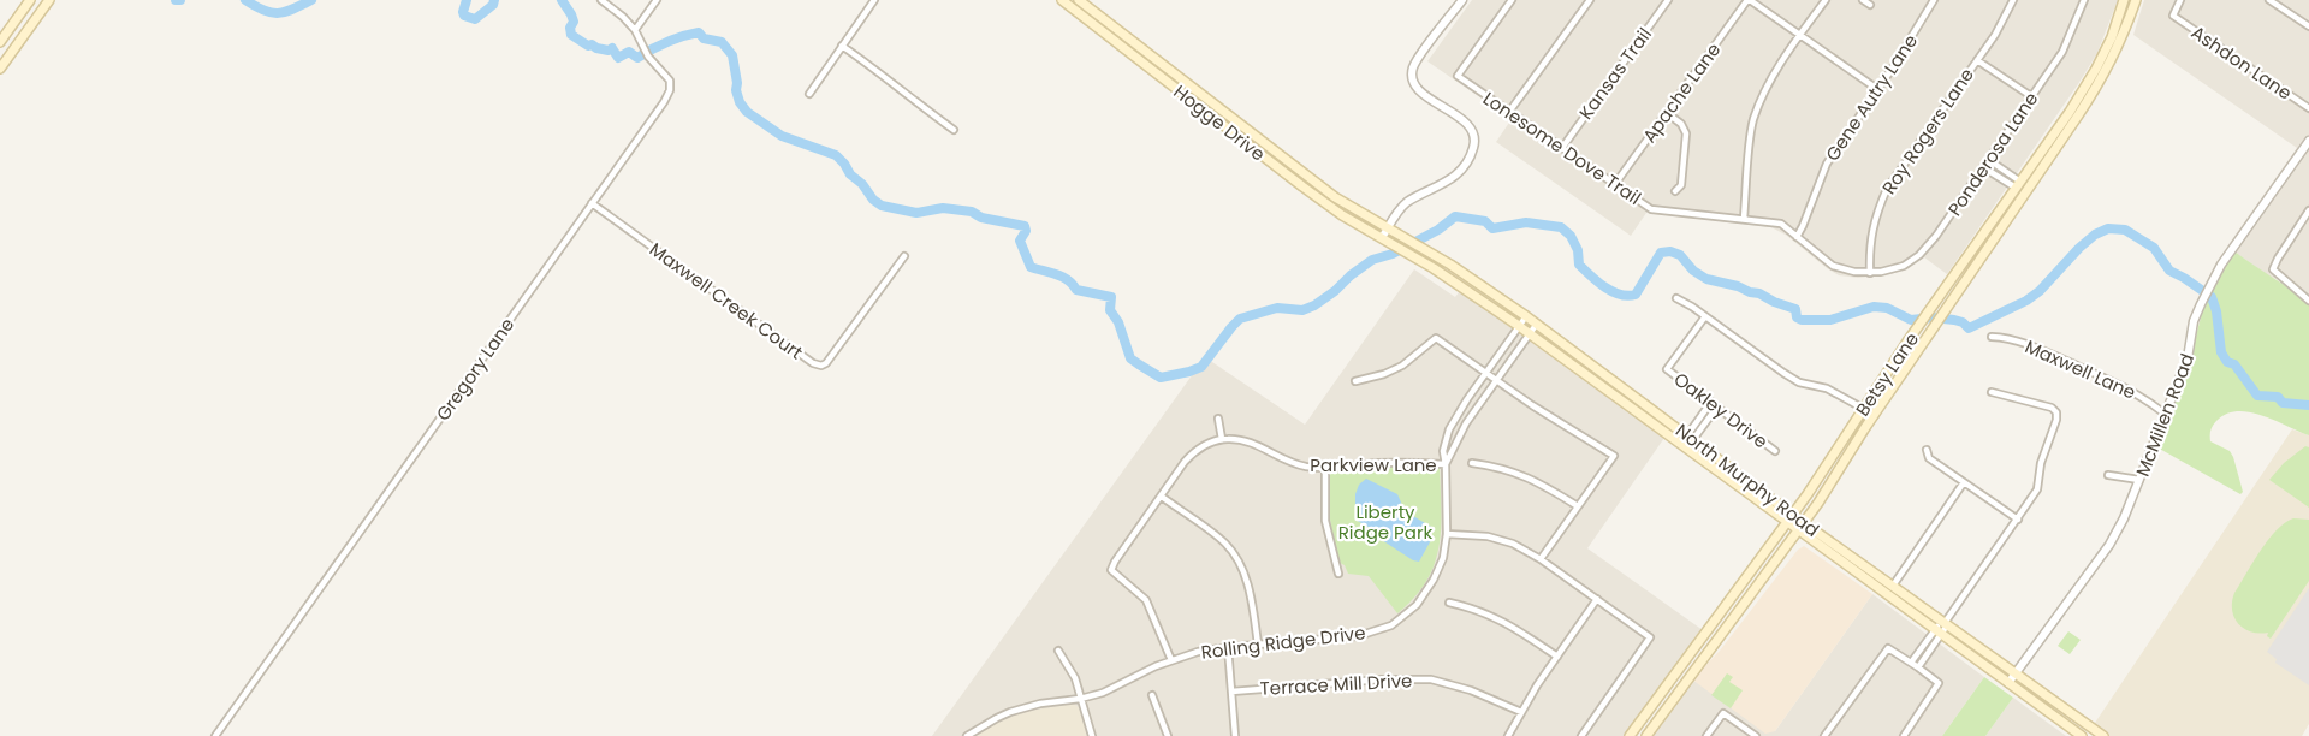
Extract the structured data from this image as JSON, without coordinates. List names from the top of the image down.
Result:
{
  "streets": {
    "main road": ["Hogge Drive", "Betsy Lane", "North Murphy Road"],
    "street": [
      "Ashdon Lane",
      "Kansas Trail",
      "Apache Lane",
      "Gene Autry Lane",
      "Roy Rogers Lane",
      "Lonesome Dove Trail",
      "Ponderosa Lane",
      "Maxwell Creek Court",
      "Gregory Lane",
      "Maxwell Lane",
      "Oakley Drive",
      "McMillen Road",
      "Parkview Lane",
      "Rolling Ridge Drive",
      "Terrace Mill Drive"
    ]
  },
  "crossings": [
    ["Kansas Trail", "Lonesome Dove Trail"],
    ["Apache Lane", "Lonesome Dove Trail"],
    ["Gene Autry Lane", "Lonesome Dove Trail"],
    ["Hogge Drive", "North Murphy Road"],
    ["Roy Rogers Lane", "Lonesome Dove Trail"],
    ["Roy Rogers Lane", "Ponderosa Lane"],
    ["Lonesome Dove Trail", "Ponderosa Lane"],
    ["Maxwell Creek Court", "Gregory Lane"],
    ["Maxwell Lane", "McMillen Road"],
    ["Betsy Lane", "North Murphy Road"],
    ["McMillen Road", "North Murphy Road"],
    ["Parkview Lane", "Rolling Ridge Drive"],
    ["North Murphy Road", "Rolling Ridge Drive"]
  ],
  "parks": ["Liberty Ridge Park"]
}
